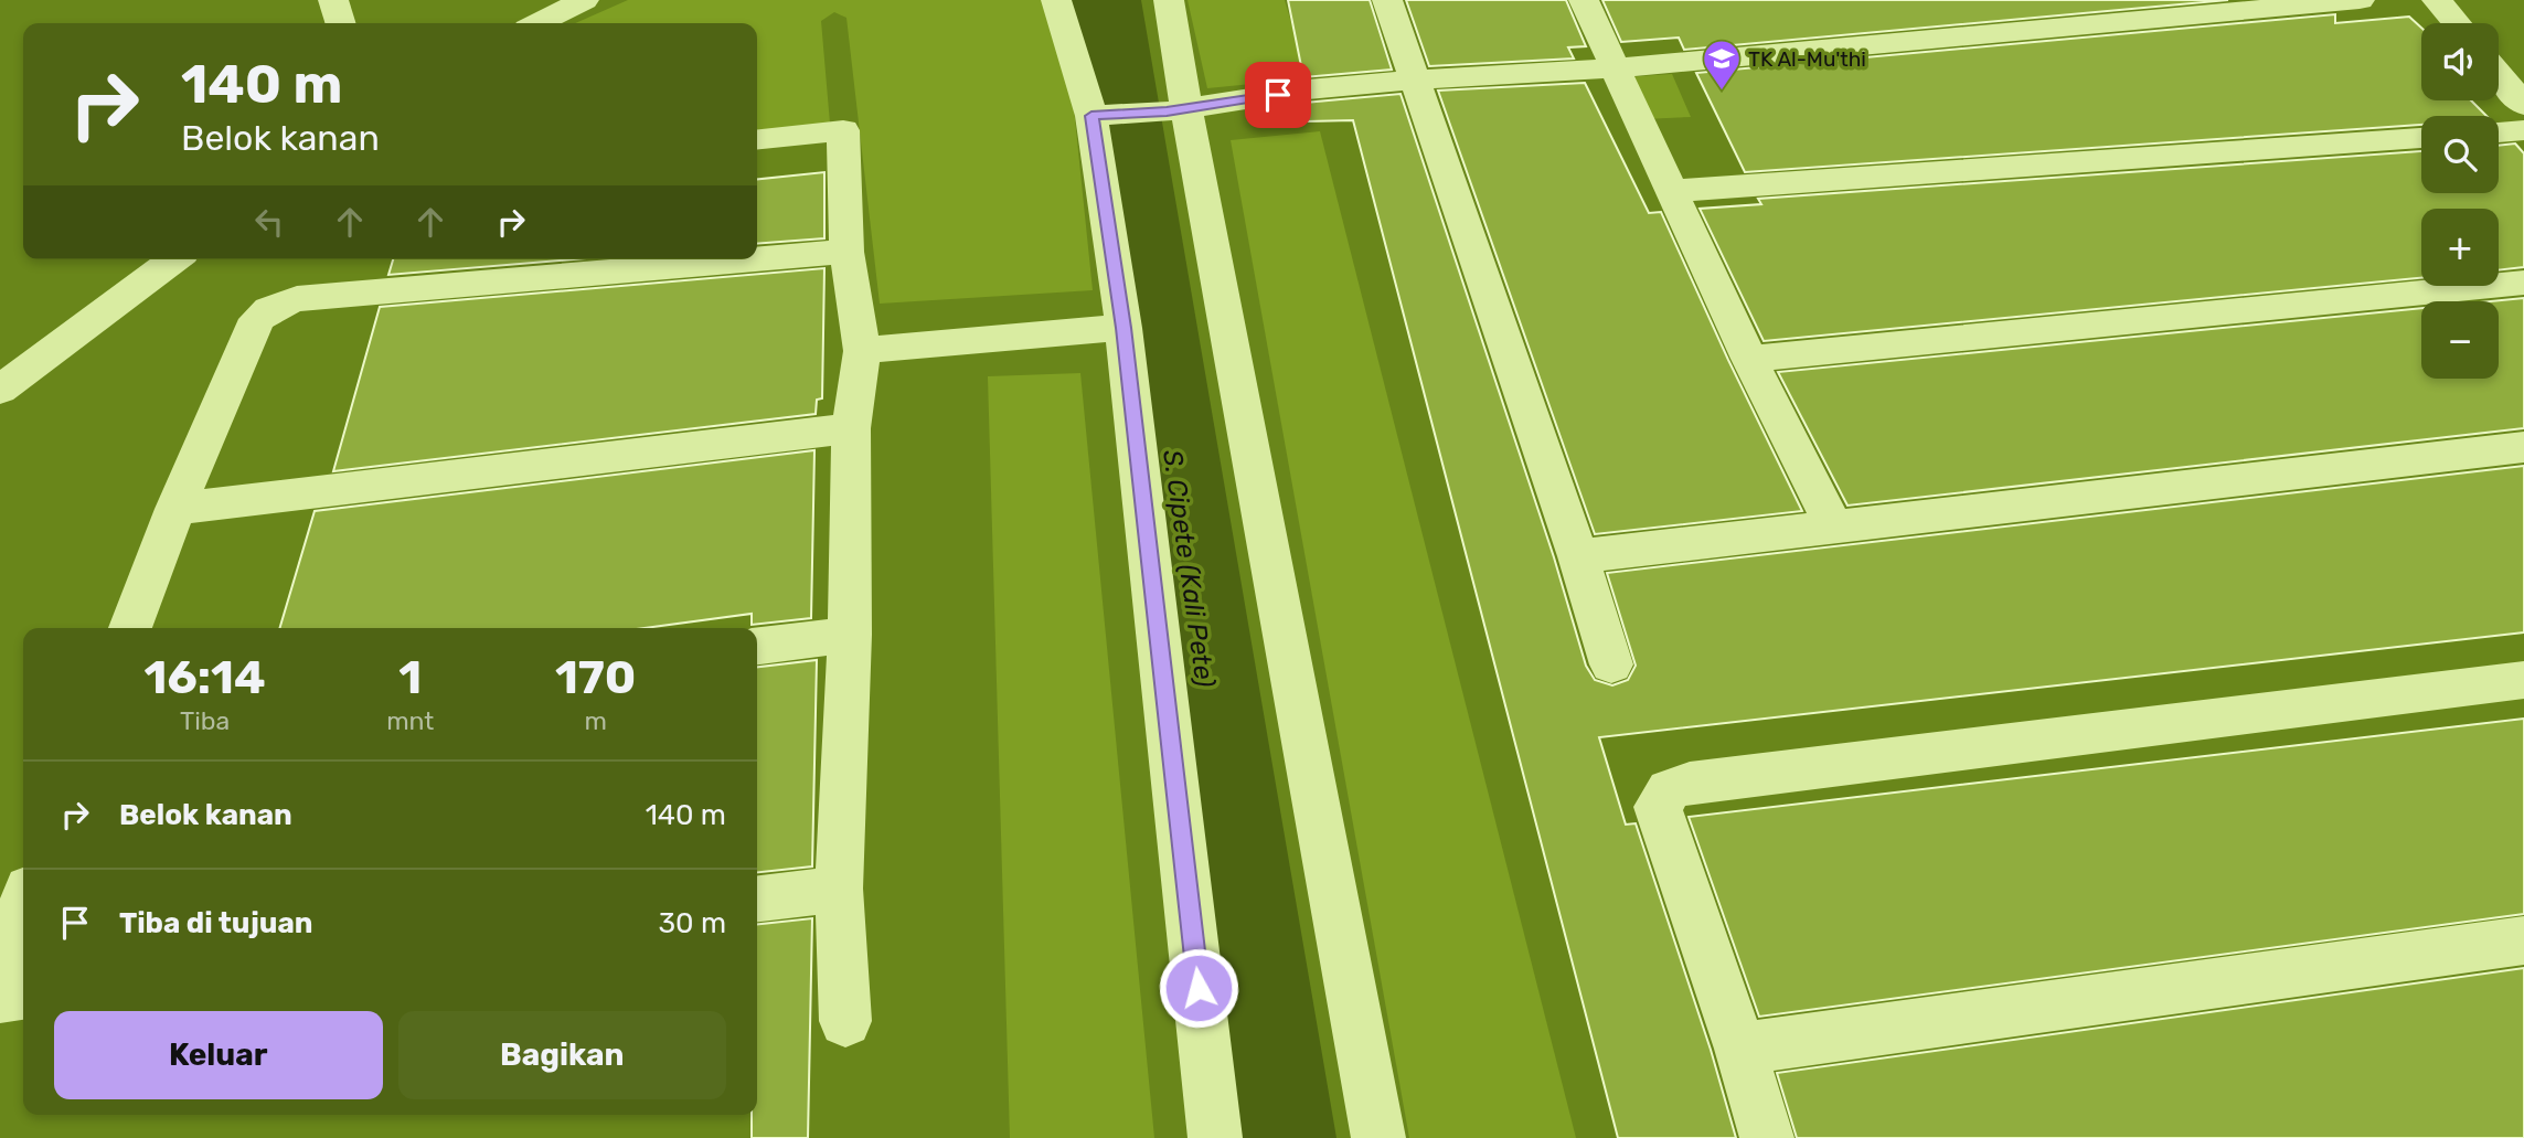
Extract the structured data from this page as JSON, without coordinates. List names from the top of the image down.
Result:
{
  "water": ["S. Cipete (Kali Pete)"],
  "places": {
    "school or university": ["TK Al-Mu'thi"]
  },
  "page": {
    "map_buttons": ["+", "−"],
    "turn": ["140 m", "Belok kanan"],
    "eta": [
      "16:14",
      "Tiba",
      "1",
      "mnt",
      "170",
      "m"
    ],
    "list": [
      {
        "name": "Belok kanan",
        "value": "140 m"
      },
      {
        "name": "Tiba di tujuan",
        "value": "30 m"
      }
    ],
    "buttons": ["Keluar", "Bagikan"]
  }
}
